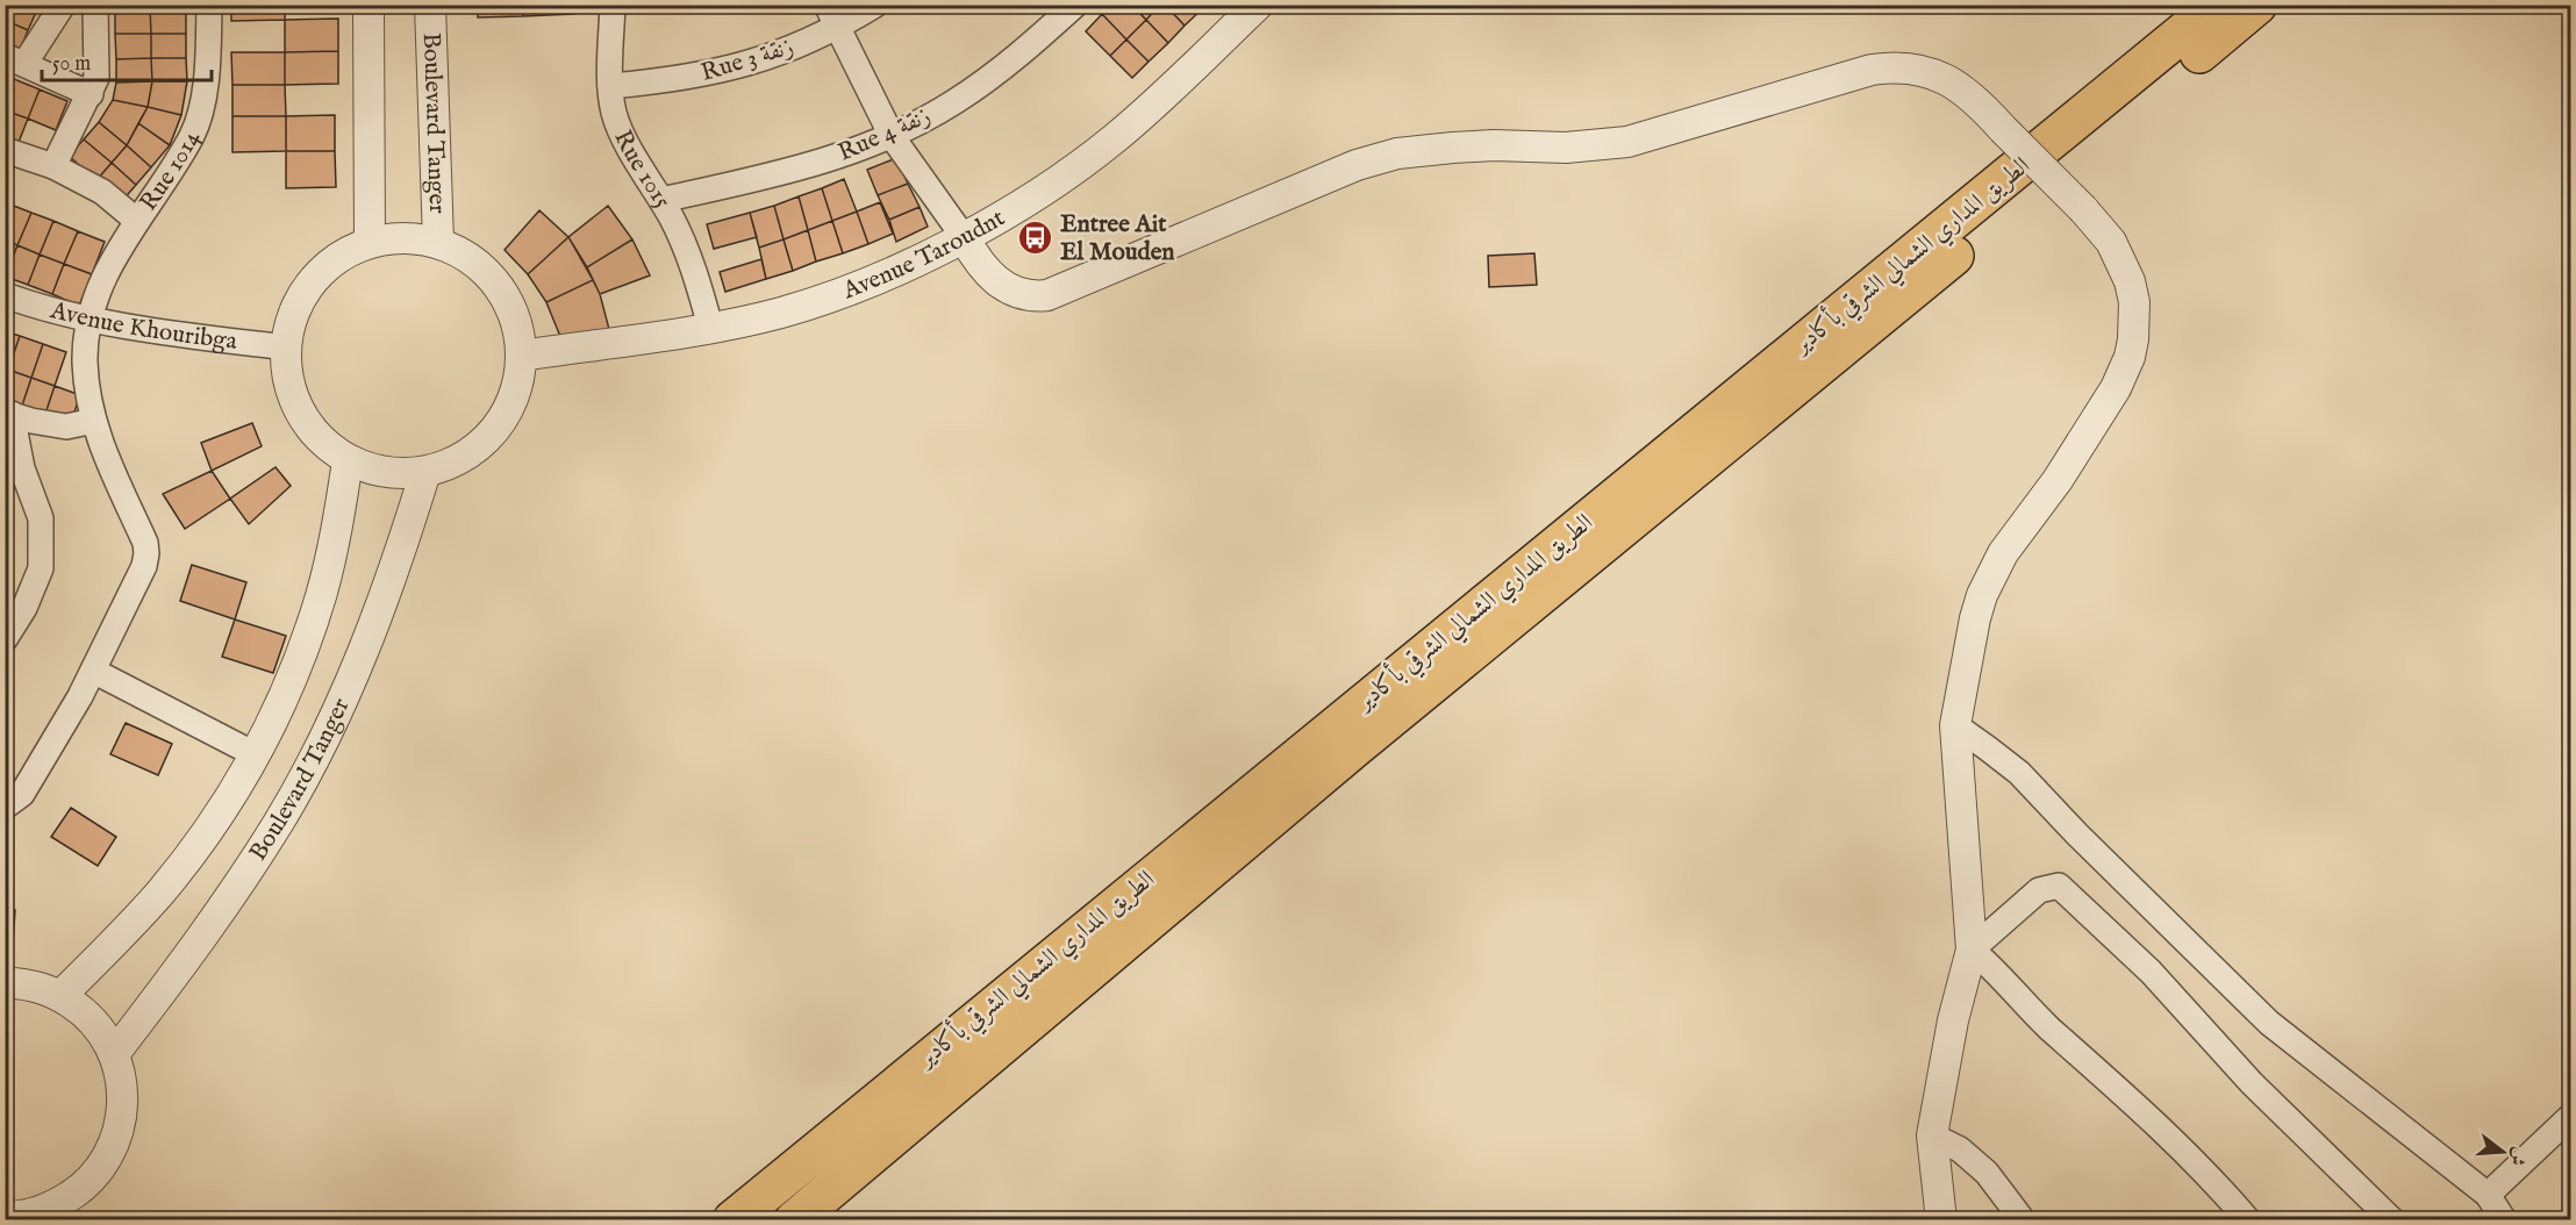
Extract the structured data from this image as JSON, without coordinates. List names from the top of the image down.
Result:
{
  "streets": {
    "highway": ["الطريق المداري الشمالي الشرقي بأكادير"],
    "street": [
      "Rue 3 زنقة",
      "Boulevard Tanger",
      "Rue 4 زنقة",
      "Rue 1014",
      "Rue 1015",
      "Avenue Taroudnt",
      "Avenue Khouribga"
    ]
  },
  "crossings": [
    ["Rue 3 زنقة", "Rue 1015"],
    ["Boulevard Tanger", "Avenue Taroudnt"],
    ["Boulevard Tanger", "Avenue Khouribga"],
    ["Rue 4 زنقة", "Rue 1015"],
    ["Rue 1014", "Avenue Khouribga"],
    ["Rue 1015", "Avenue Taroudnt"],
    ["Avenue Taroudnt", "Avenue Khouribga"]
  ],
  "places": {
    "bus stop": ["Entree Ait El Mouden"]
  },
  "scale_bar": "50 m",
  "north": "right"
}
